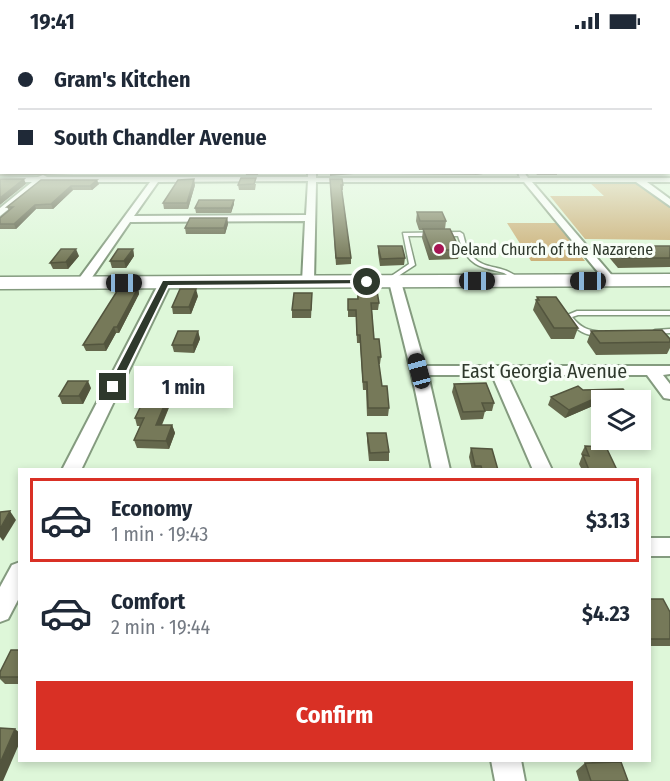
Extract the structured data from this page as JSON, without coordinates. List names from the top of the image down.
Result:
{
  "streets": {
    "street": ["East Georgia Avenue"]
  },
  "places": ["Deland Church of the Nazarene"],
  "page": {
    "status": "19:41",
    "banner": ["Gram's Kitchen", "South Chandler Avenue"],
    "bubble": "1 min",
    "list": [
      {
        "name": "Economy",
        "note": "1 min · 19:43",
        "value": "$3.13"
      },
      {
        "name": "Comfort",
        "note": "2 min · 19:44",
        "value": "$4.23"
      }
    ],
    "buttons": "Confirm"
  }
}
